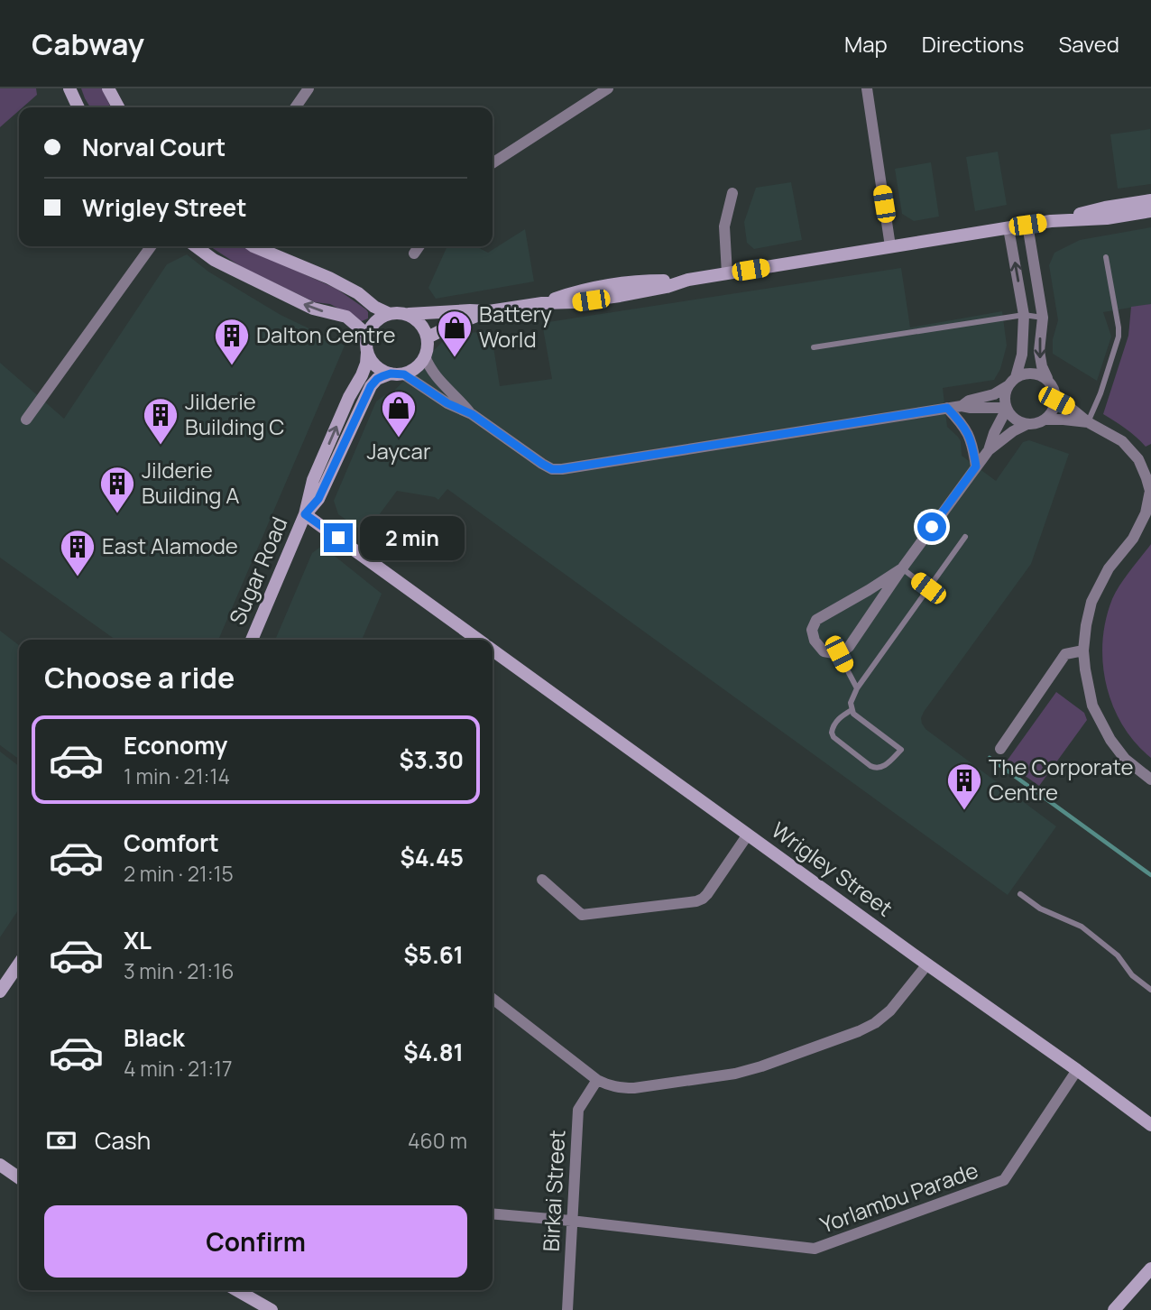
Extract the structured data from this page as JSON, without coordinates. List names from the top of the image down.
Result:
{
  "streets": {
    "main road": ["Sugar Road", "Wrigley Street"],
    "street": ["Birkai Street", "Yorlambu Parade"]
  },
  "crossings": [
    ["Sugar Road", "Wrigley Street"],
    ["Wrigley Street", "Yorlambu Parade"],
    ["Birkai Street", "Yorlambu Parade"]
  ],
  "places": {
    "shop": ["Battery World", "Jaycar"],
    "building": [
      "Dalton Centre",
      "Jilderie Building C",
      "Jilderie Building A",
      "East Alamode",
      "The Corporate Centre"
    ]
  },
  "page": {
    "header": "Cabway",
    "nav": ["Map", "Directions", "Saved"],
    "banner": ["Norval Court", "Wrigley Street"],
    "bubble": "2 min",
    "heading": "Choose a ride",
    "list": [
      {
        "name": "Economy",
        "note": "1 min · 21:14",
        "value": "$3.30"
      },
      {
        "name": "Comfort",
        "note": "2 min · 21:15",
        "value": "$4.45"
      },
      {
        "name": "XL",
        "note": "3 min · 21:16",
        "value": "$5.61"
      },
      {
        "name": "Black",
        "note": "4 min · 21:17",
        "value": "$4.81"
      }
    ],
    "pay": ["Cash", "460 m"],
    "buttons": "Confirm"
  }
}
